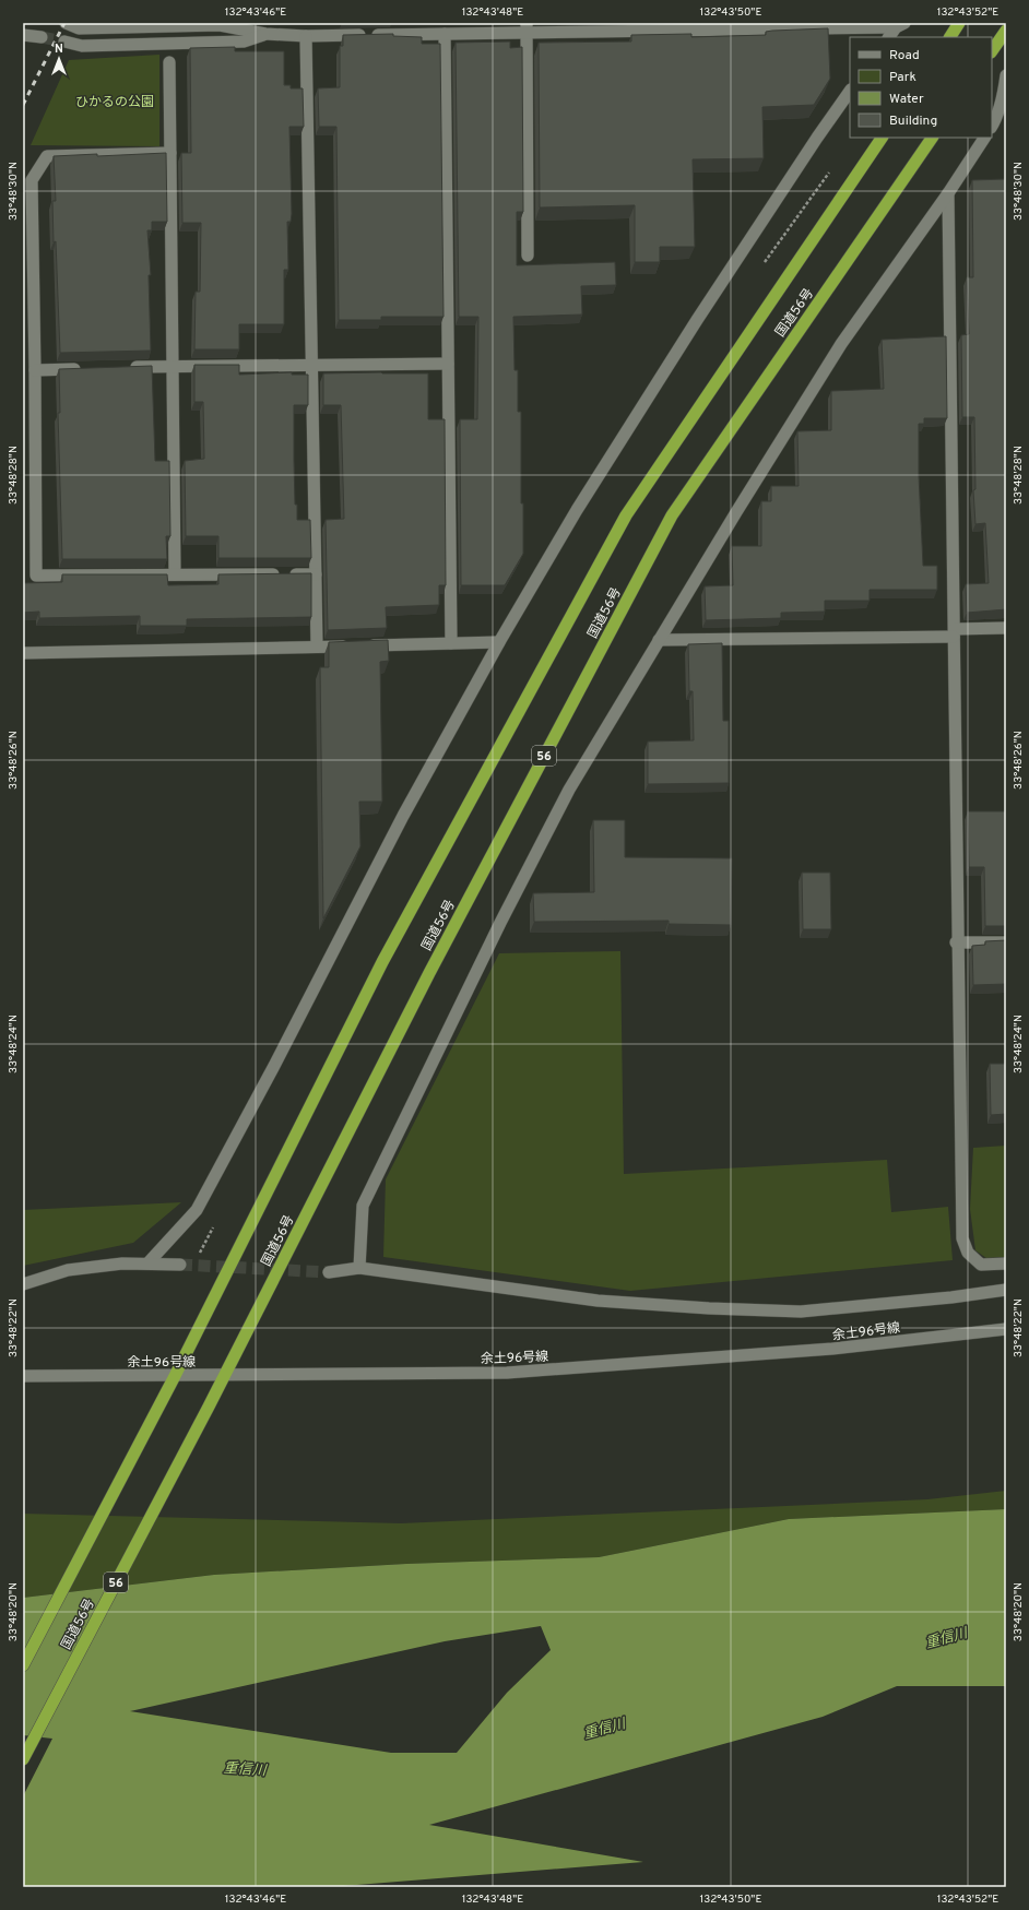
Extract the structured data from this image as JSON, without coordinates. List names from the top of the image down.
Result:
{
  "streets": {
    "highway": ["国道56号", "56"],
    "street": ["余土96号線"]
  },
  "crossings": [
    ["国道56号", "余土96号線"]
  ],
  "water": ["重信川"],
  "parks": ["ひかるの公園"],
  "legend": [
    "Road",
    "Park",
    "Water",
    "Building"
  ],
  "north": "top",
  "coordinates": [
    "132°43'46\"E",
    "132°43'48\"E",
    "132°43'50\"E",
    "132°43'52\"E",
    "33°48'30\"N",
    "33°48'28\"N",
    "33°48'26\"N",
    "33°48'24\"N",
    "33°48'22\"N",
    "33°48'20\"N"
  ]
}
